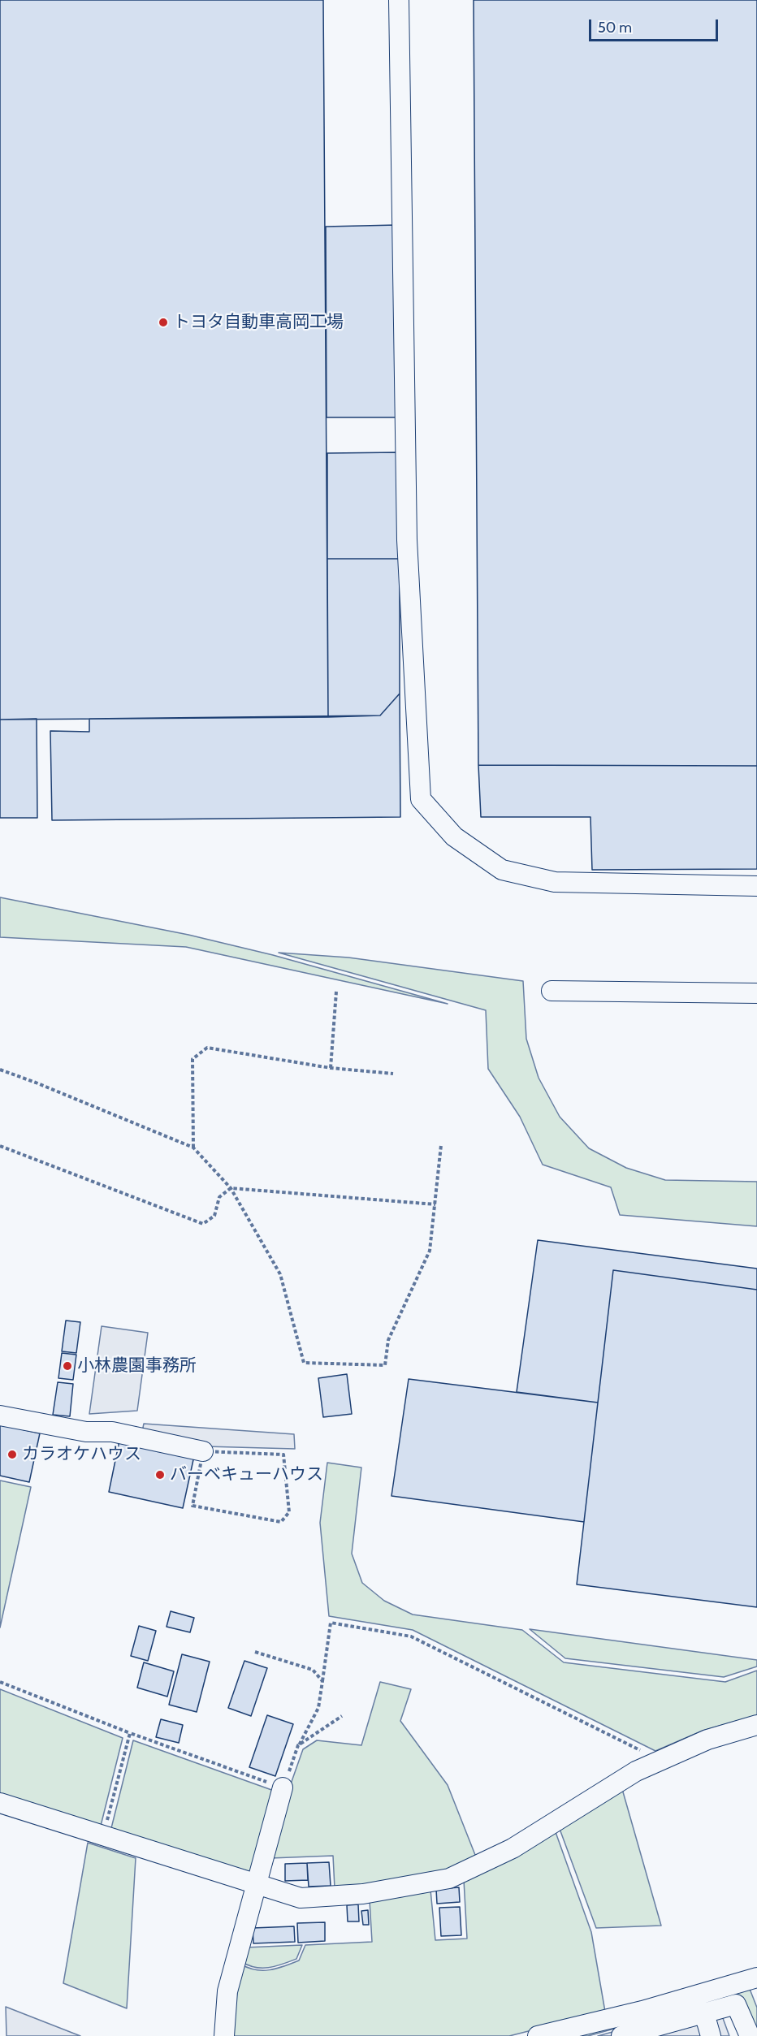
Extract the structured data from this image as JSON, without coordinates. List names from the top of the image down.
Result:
{
  "places": [
    "トヨタ自動車高岡工場",
    "小林農園事務所",
    "カラオケハウス",
    "バーベキューハウス"
  ],
  "scale_bar": "50 m"
}
